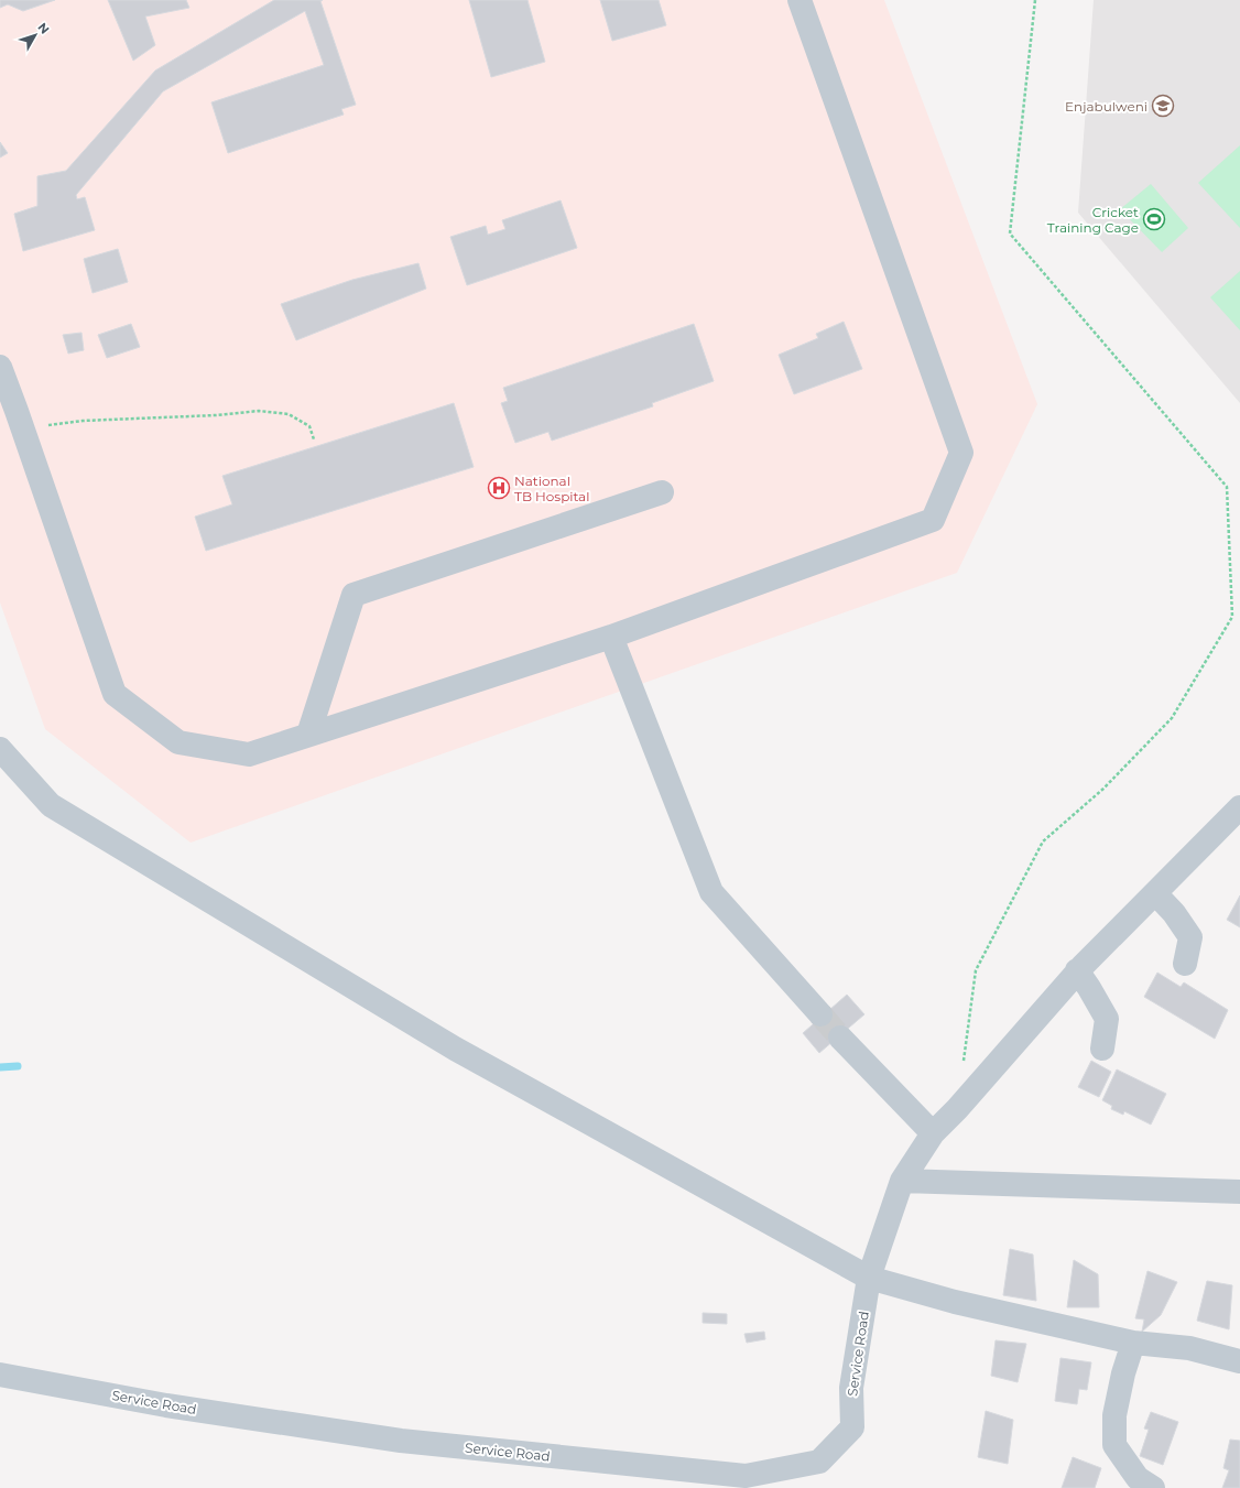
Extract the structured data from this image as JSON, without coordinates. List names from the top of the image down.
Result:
{
  "streets": {
    "street": ["Service Road"]
  },
  "places": {
    "school or university": ["Enjabulweni"],
    "sports": ["Cricket Training Cage"],
    "hospital": ["National TB Hospital"]
  },
  "north": "top right"
}
